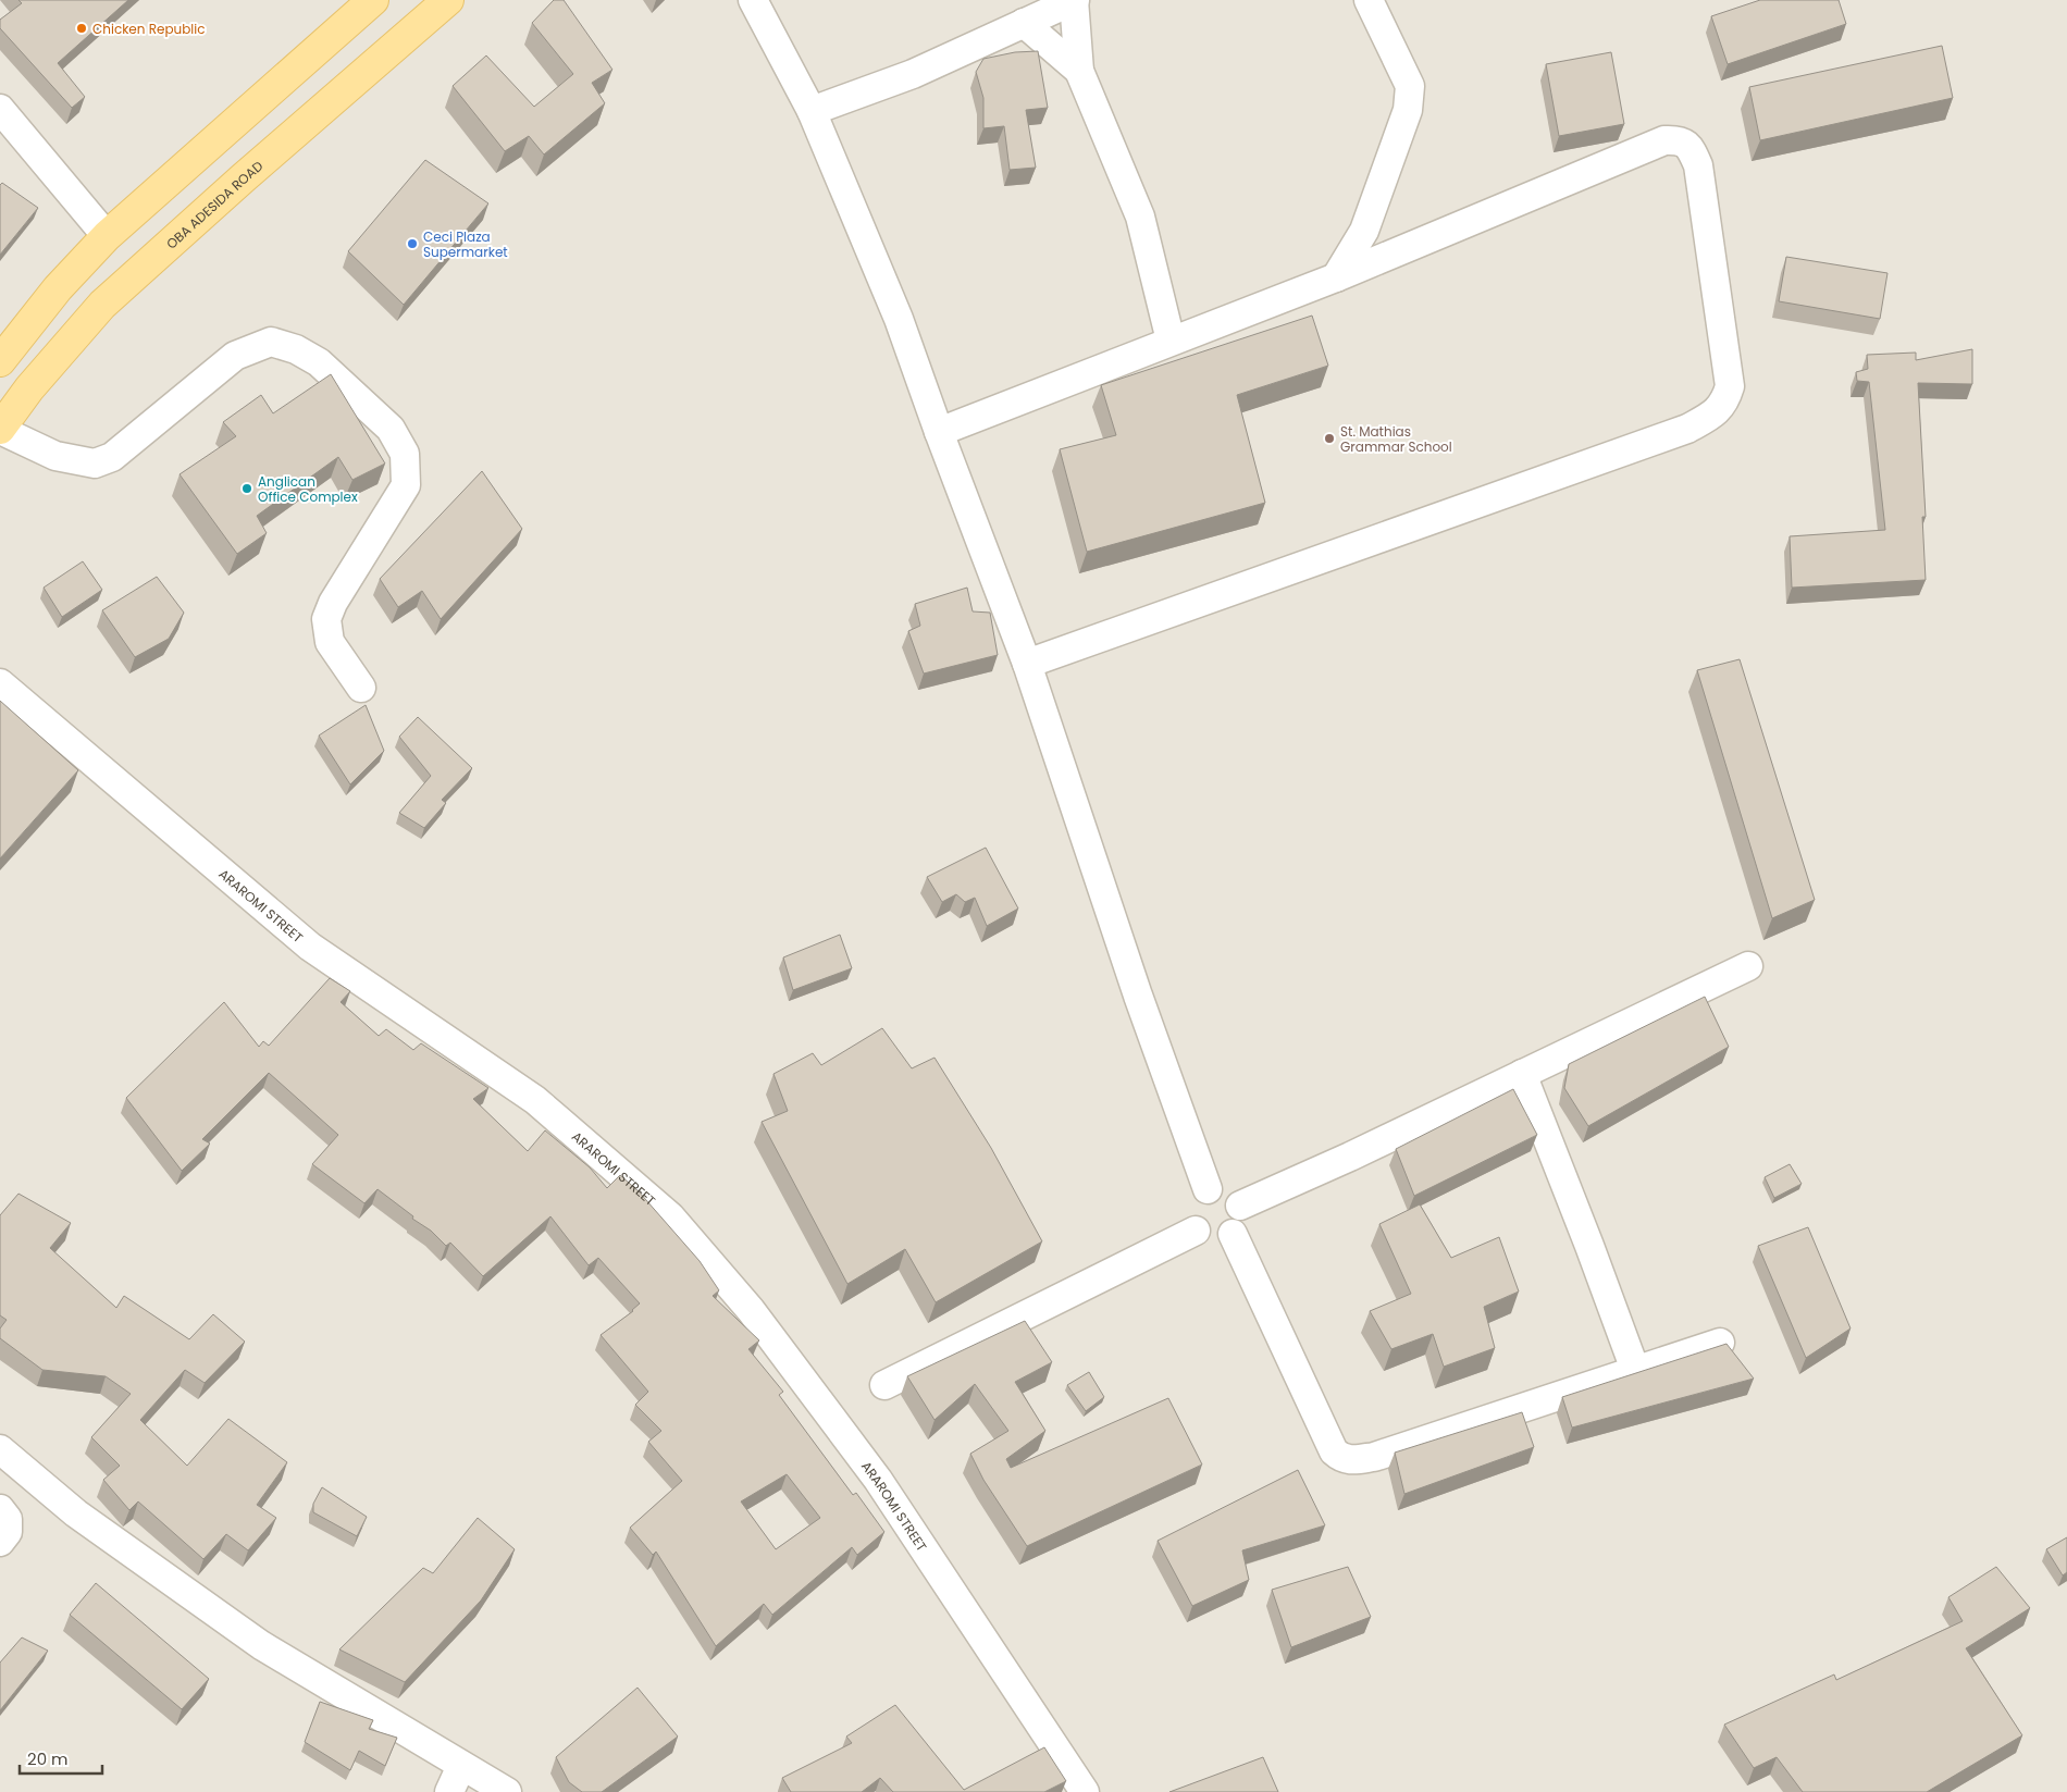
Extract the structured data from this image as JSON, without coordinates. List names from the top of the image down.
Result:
{
  "streets": {
    "main road": ["OBA ADESIDA ROAD"],
    "street": ["ARAROMI STREET"]
  },
  "places": [
    "Chicken Republic",
    "Ceci Plaza Supermarket",
    "St. Mathias Grammar School",
    "Anglican Office Complex"
  ],
  "scale_bar": "20 m"
}
